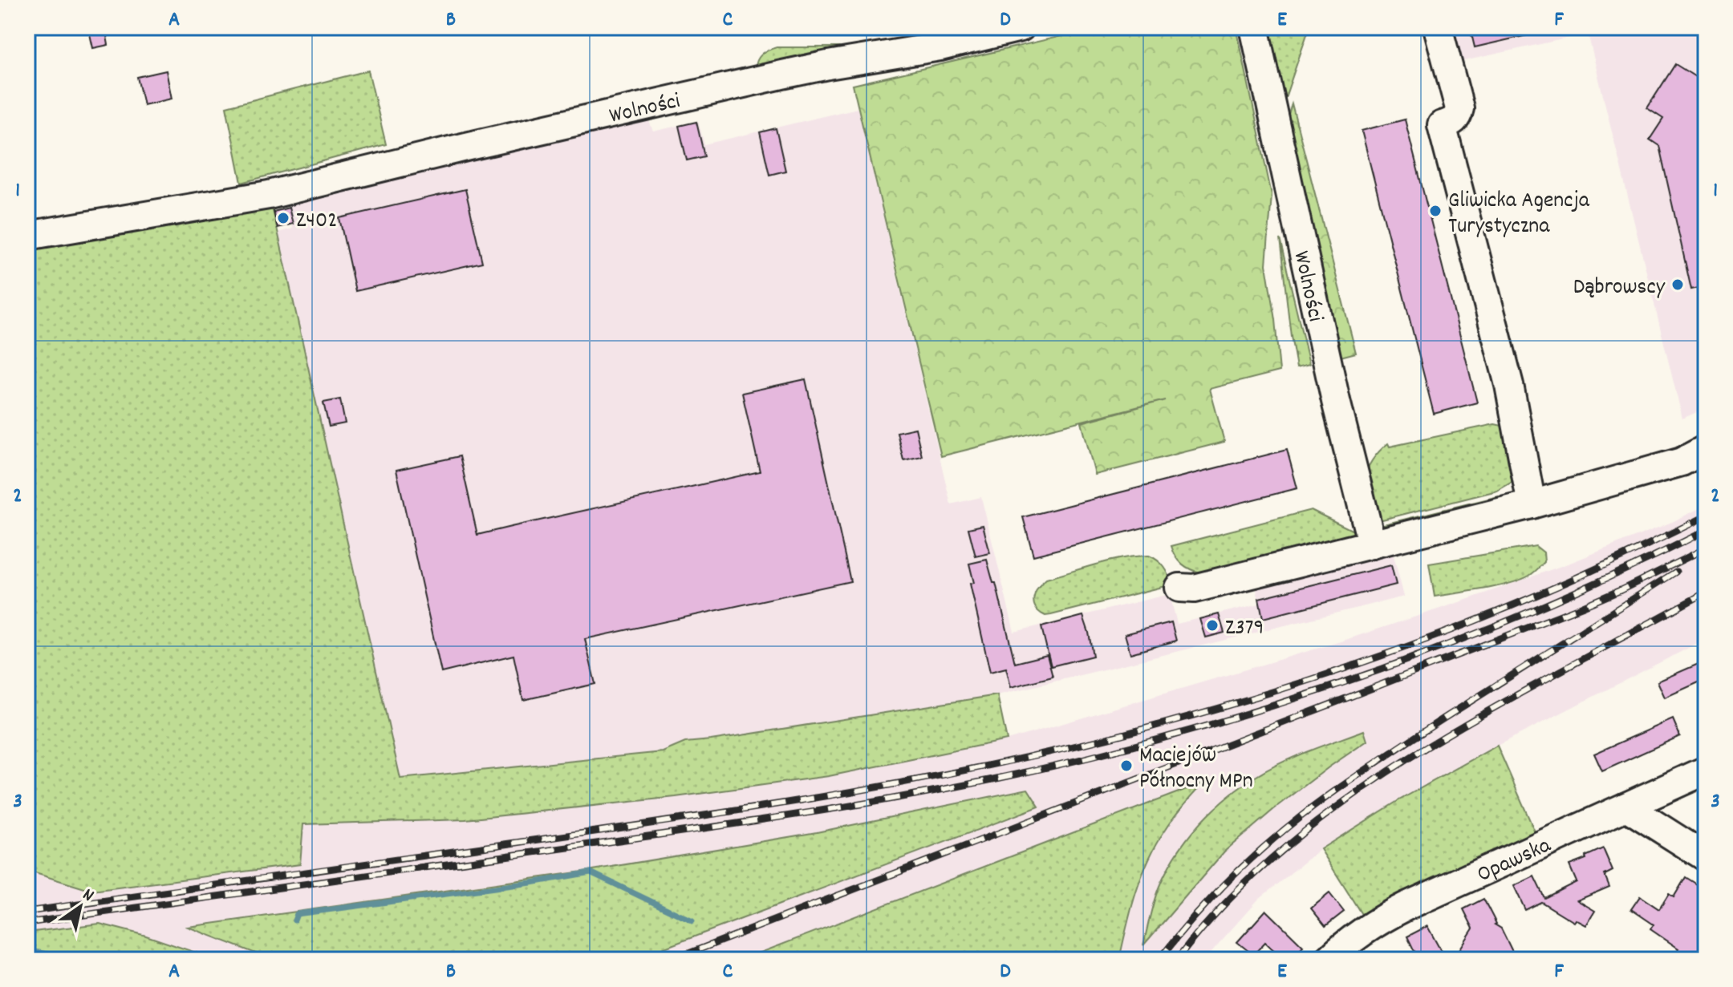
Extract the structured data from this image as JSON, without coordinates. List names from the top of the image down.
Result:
{
  "streets": {
    "street": ["Wolności", "Opawska"]
  },
  "places": [
    "Gliwicka Agencja Turystyczna",
    "Z402",
    "Dąbrowscy",
    "Z379",
    "Maciejów Północny MPn"
  ],
  "north": "top right",
  "grid": {
    "columns": [
      "A",
      "B",
      "C",
      "D",
      "E",
      "F"
    ],
    "rows": ["1", "2", "3"]
  }
}
